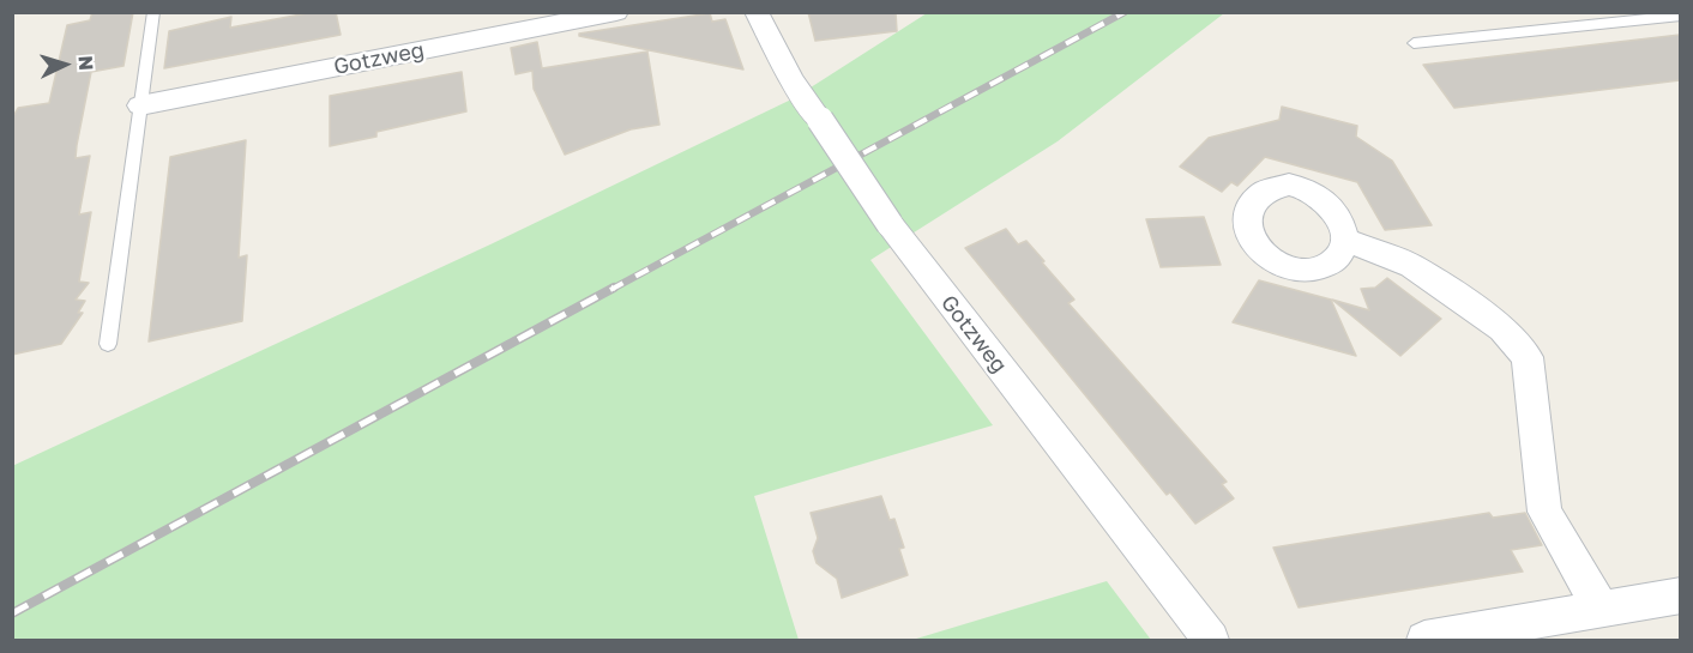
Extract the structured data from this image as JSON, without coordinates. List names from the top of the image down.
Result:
{
  "streets": {
    "street": ["Gotzweg"]
  },
  "north": "right"
}
